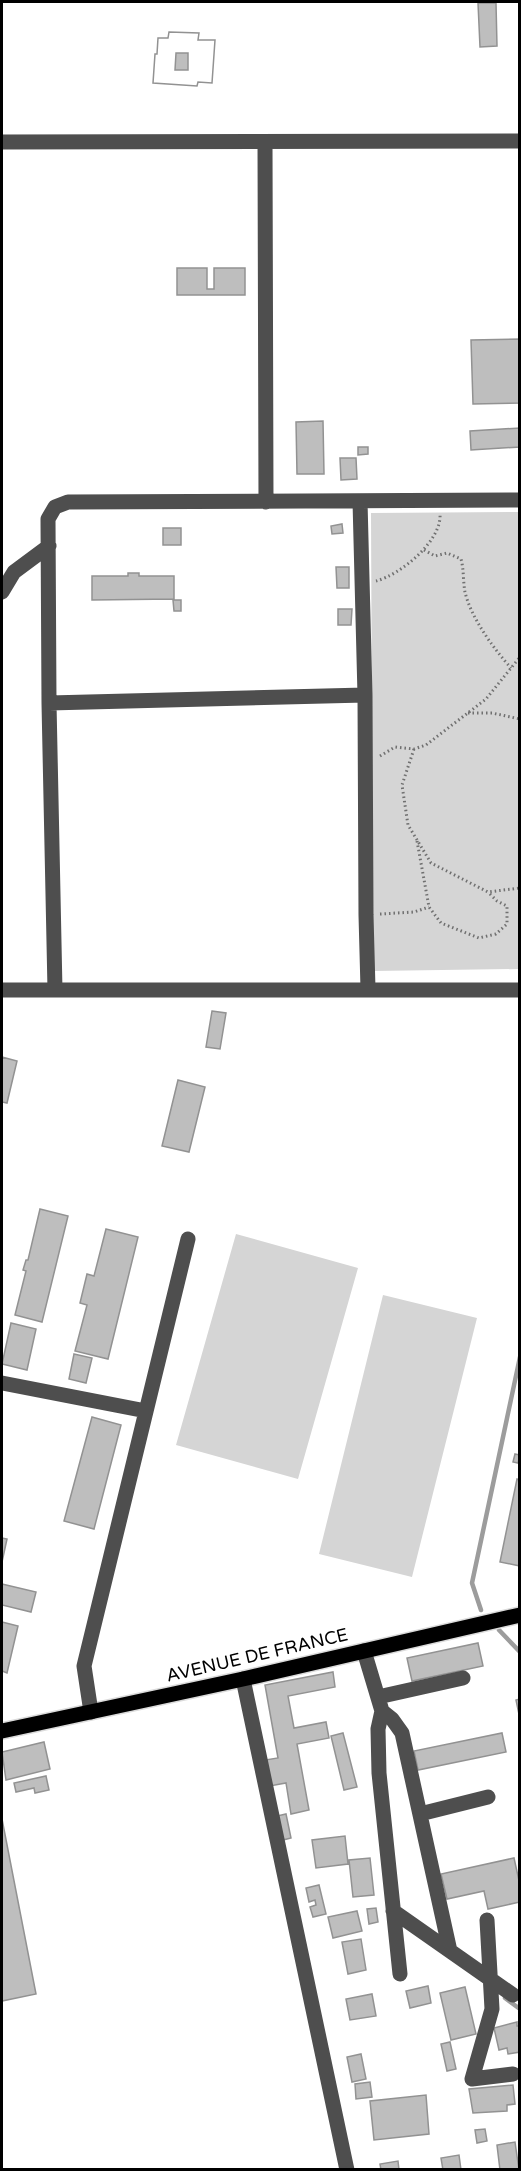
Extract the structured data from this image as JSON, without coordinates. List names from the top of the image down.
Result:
{
  "streets": {
    "main road": ["AVENUE DE FRANCE"]
  }
}
